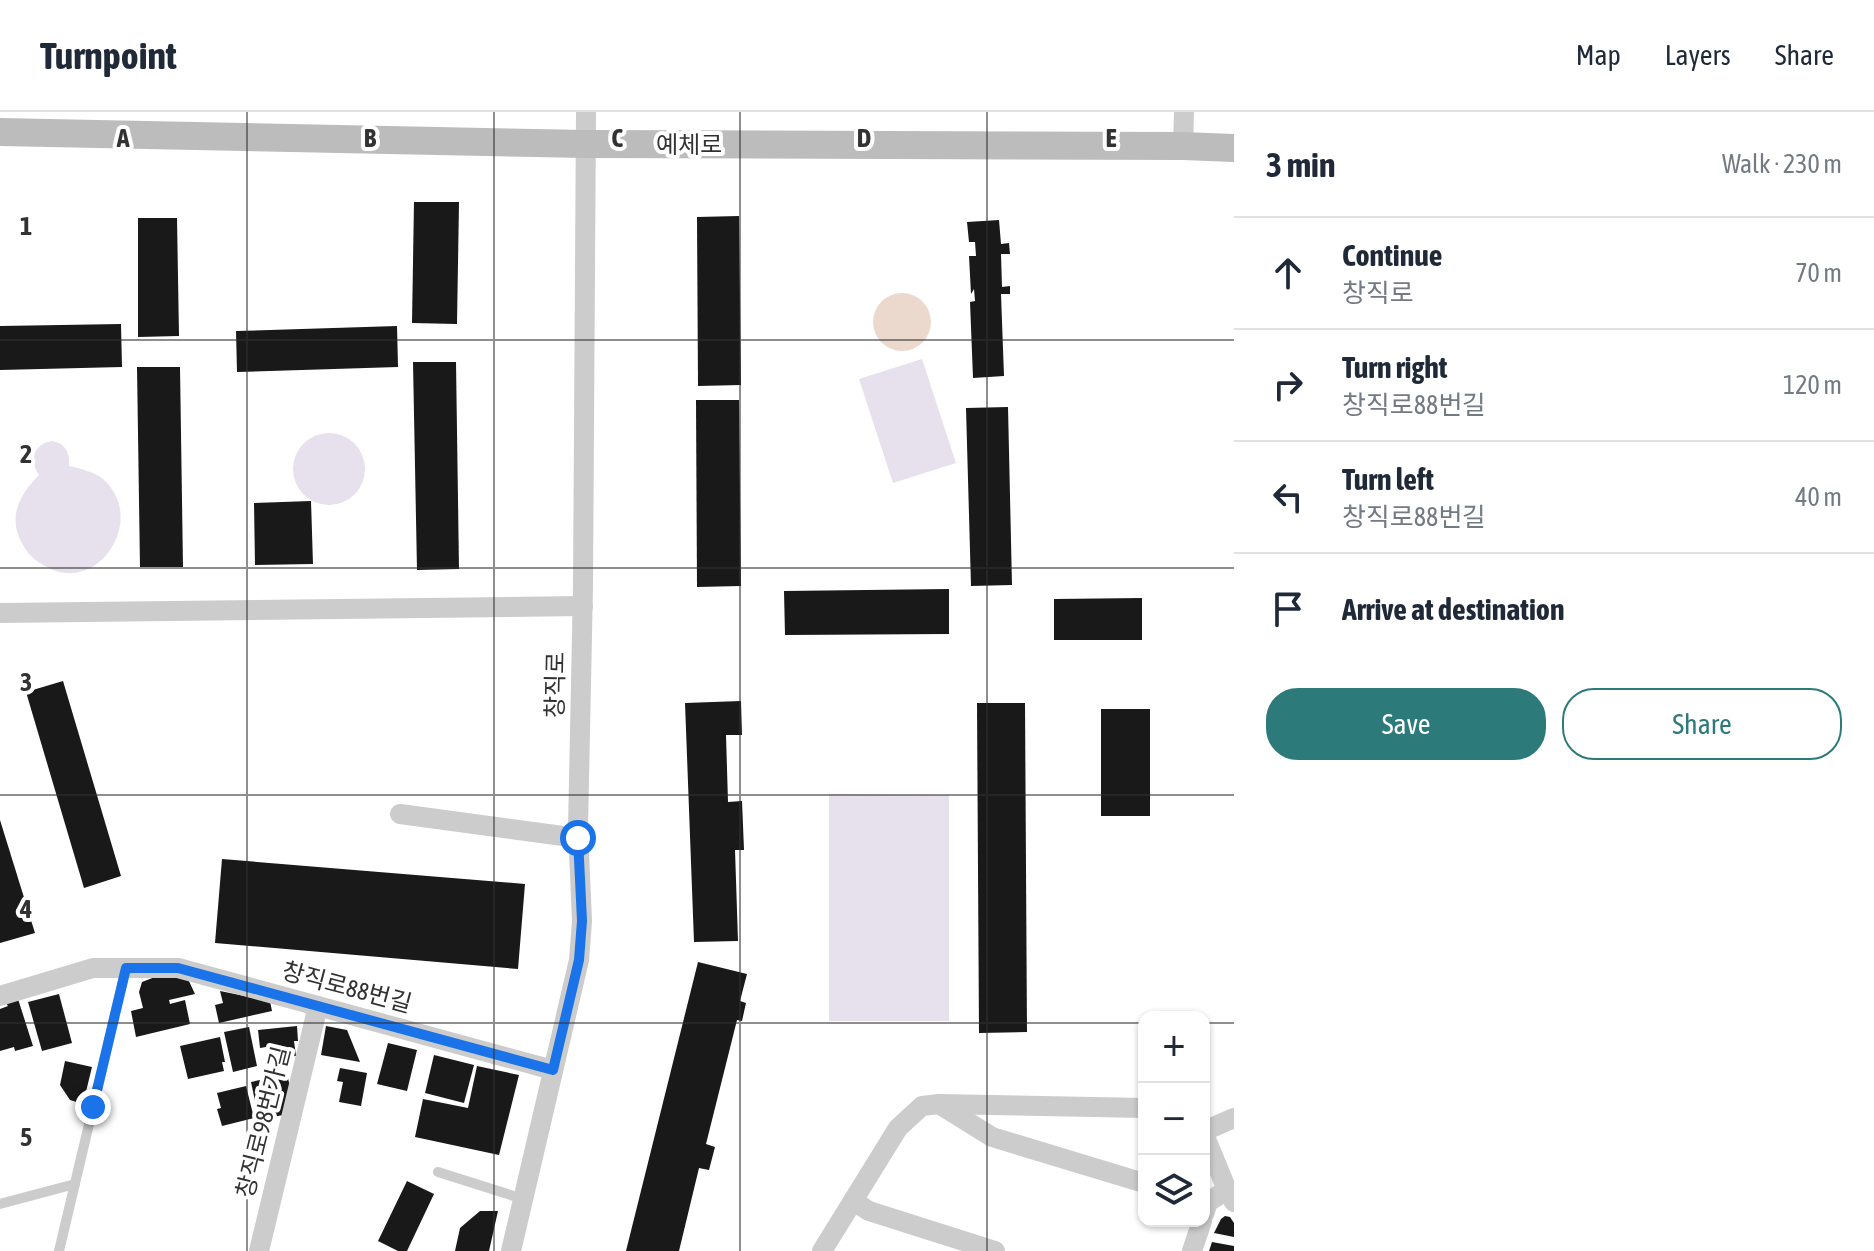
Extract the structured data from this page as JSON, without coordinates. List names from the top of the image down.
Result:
{
  "streets": {
    "street": [
      "예체로",
      "창직로",
      "창직로88번길",
      "창직로98번가길"
    ]
  },
  "crossings": [
    ["예체로", "창직로"],
    ["창직로", "창직로88번길"],
    ["창직로88번길", "창직로98번가길"]
  ],
  "page": {
    "header": "Turnpoint",
    "nav": ["Map", "Layers", "Share"],
    "heading": ["3 min", "Walk · 230 m"],
    "list": [
      ["Continue", "창직로", "70 m"],
      ["Turn right", "창직로88번길", "120 m"],
      ["Turn left", "창직로88번길", "40 m"],
      "Arrive at destination"
    ],
    "buttons": ["Save", "Share"],
    "map_buttons": ["+", "−"]
  },
  "grid": {
    "columns": [
      "A",
      "B",
      "C",
      "D",
      "E"
    ],
    "rows": [
      "1",
      "2",
      "3",
      "4",
      "5"
    ]
  }
}
